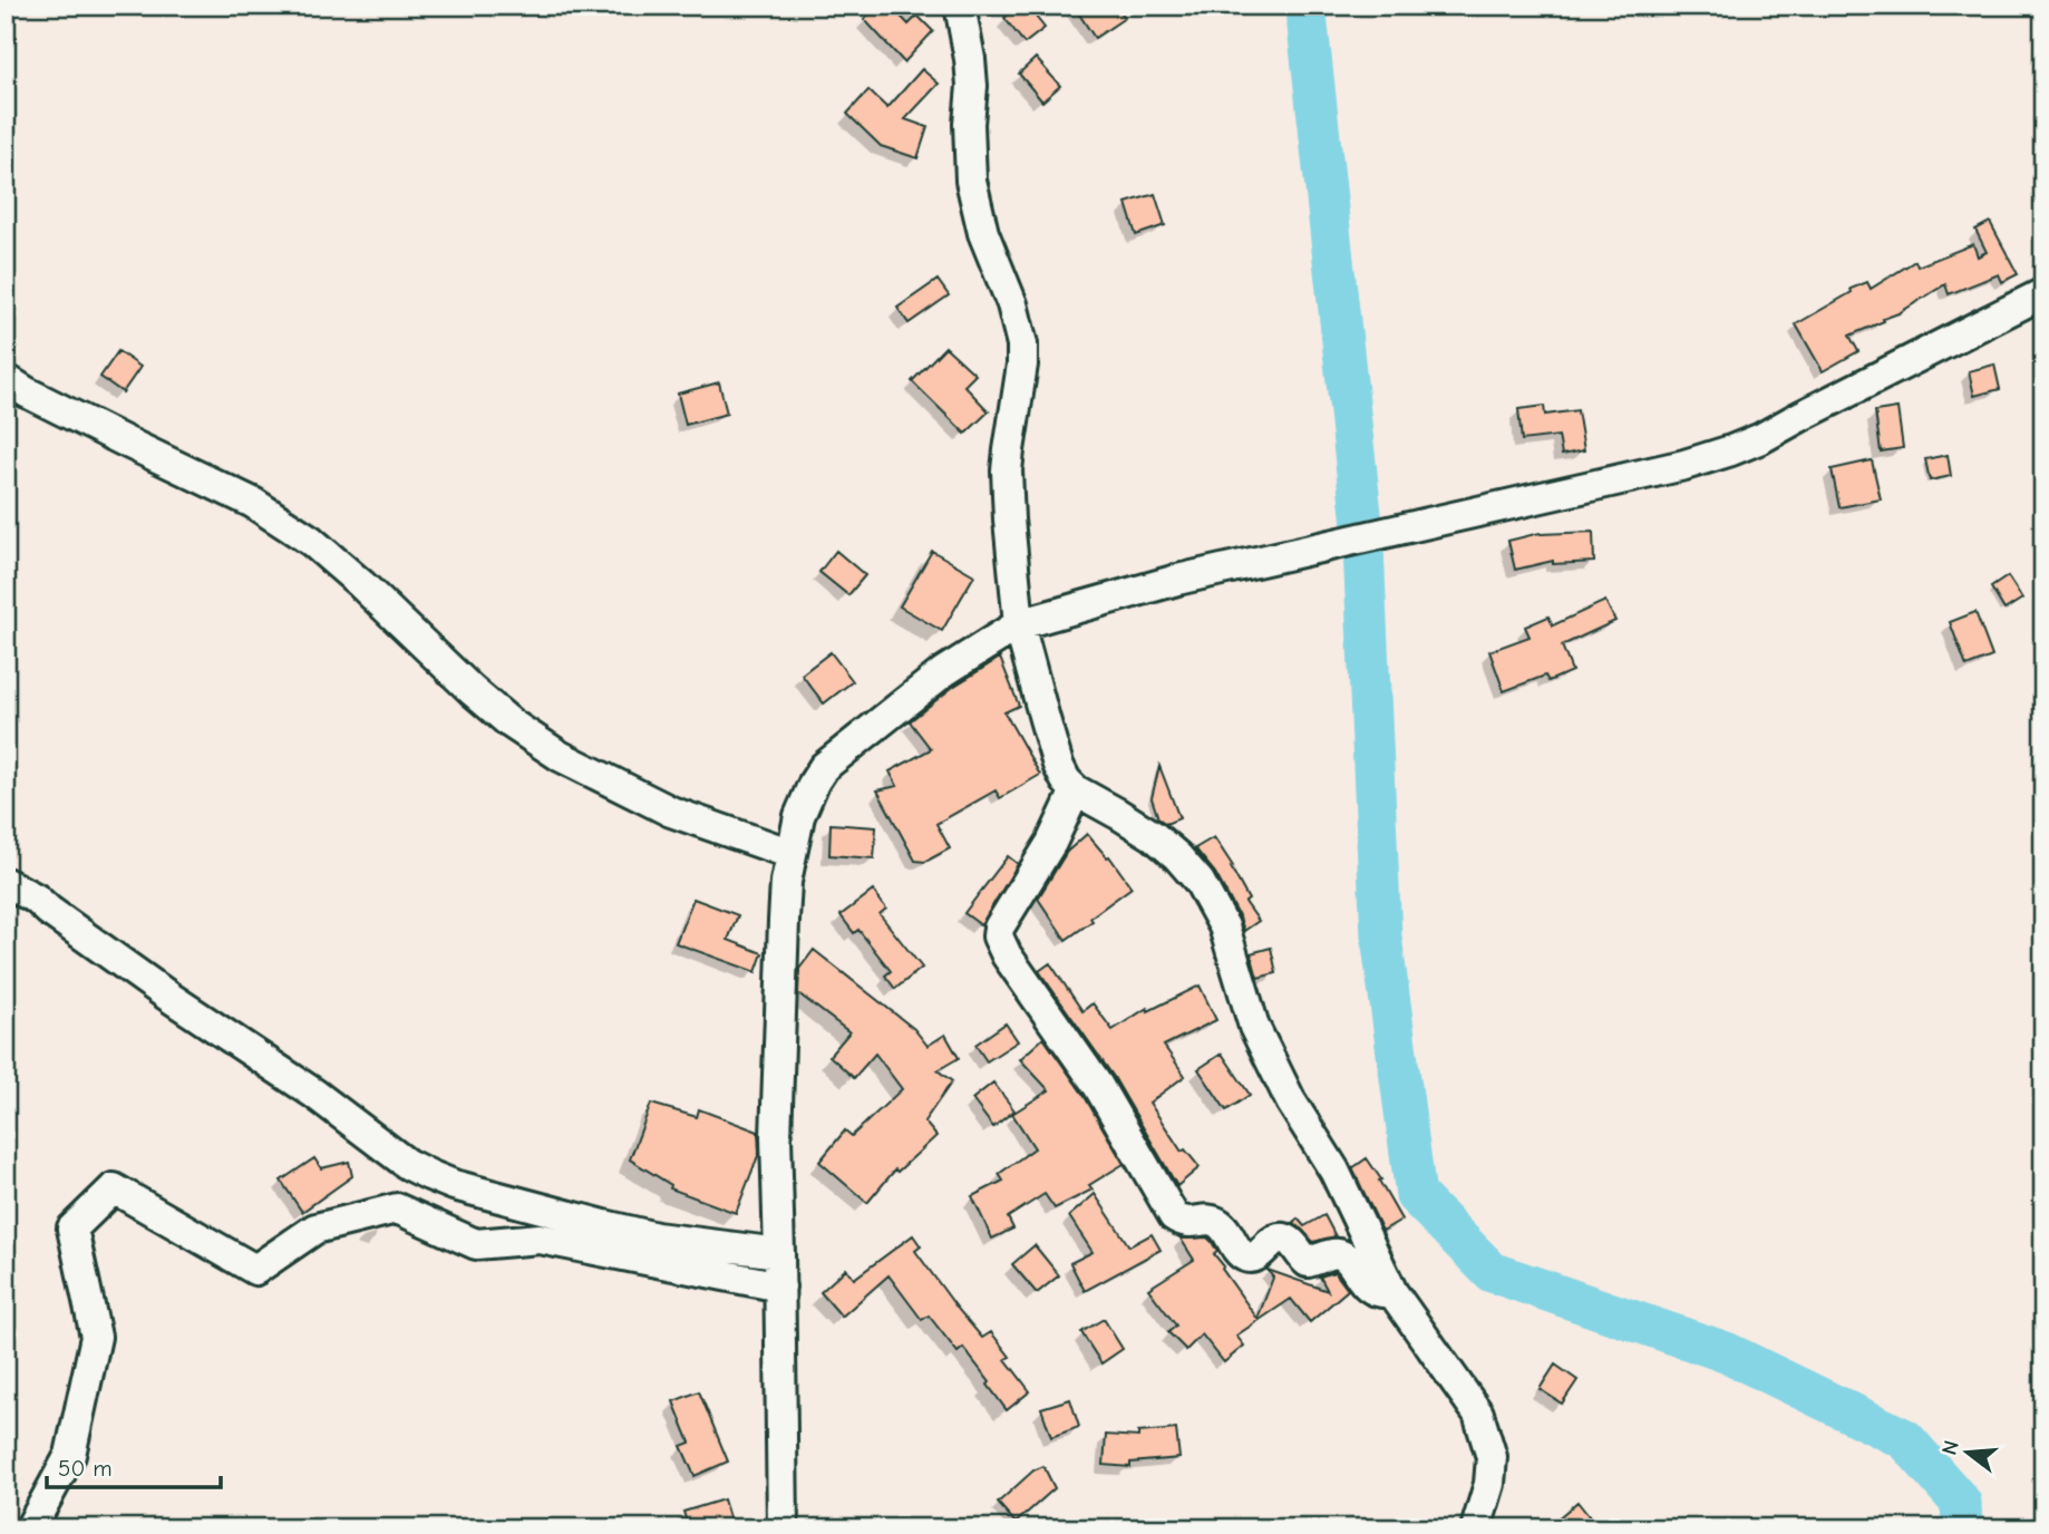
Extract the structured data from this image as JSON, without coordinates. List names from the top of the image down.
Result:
{
  "scale_bar": "50 m",
  "north": "left"
}
